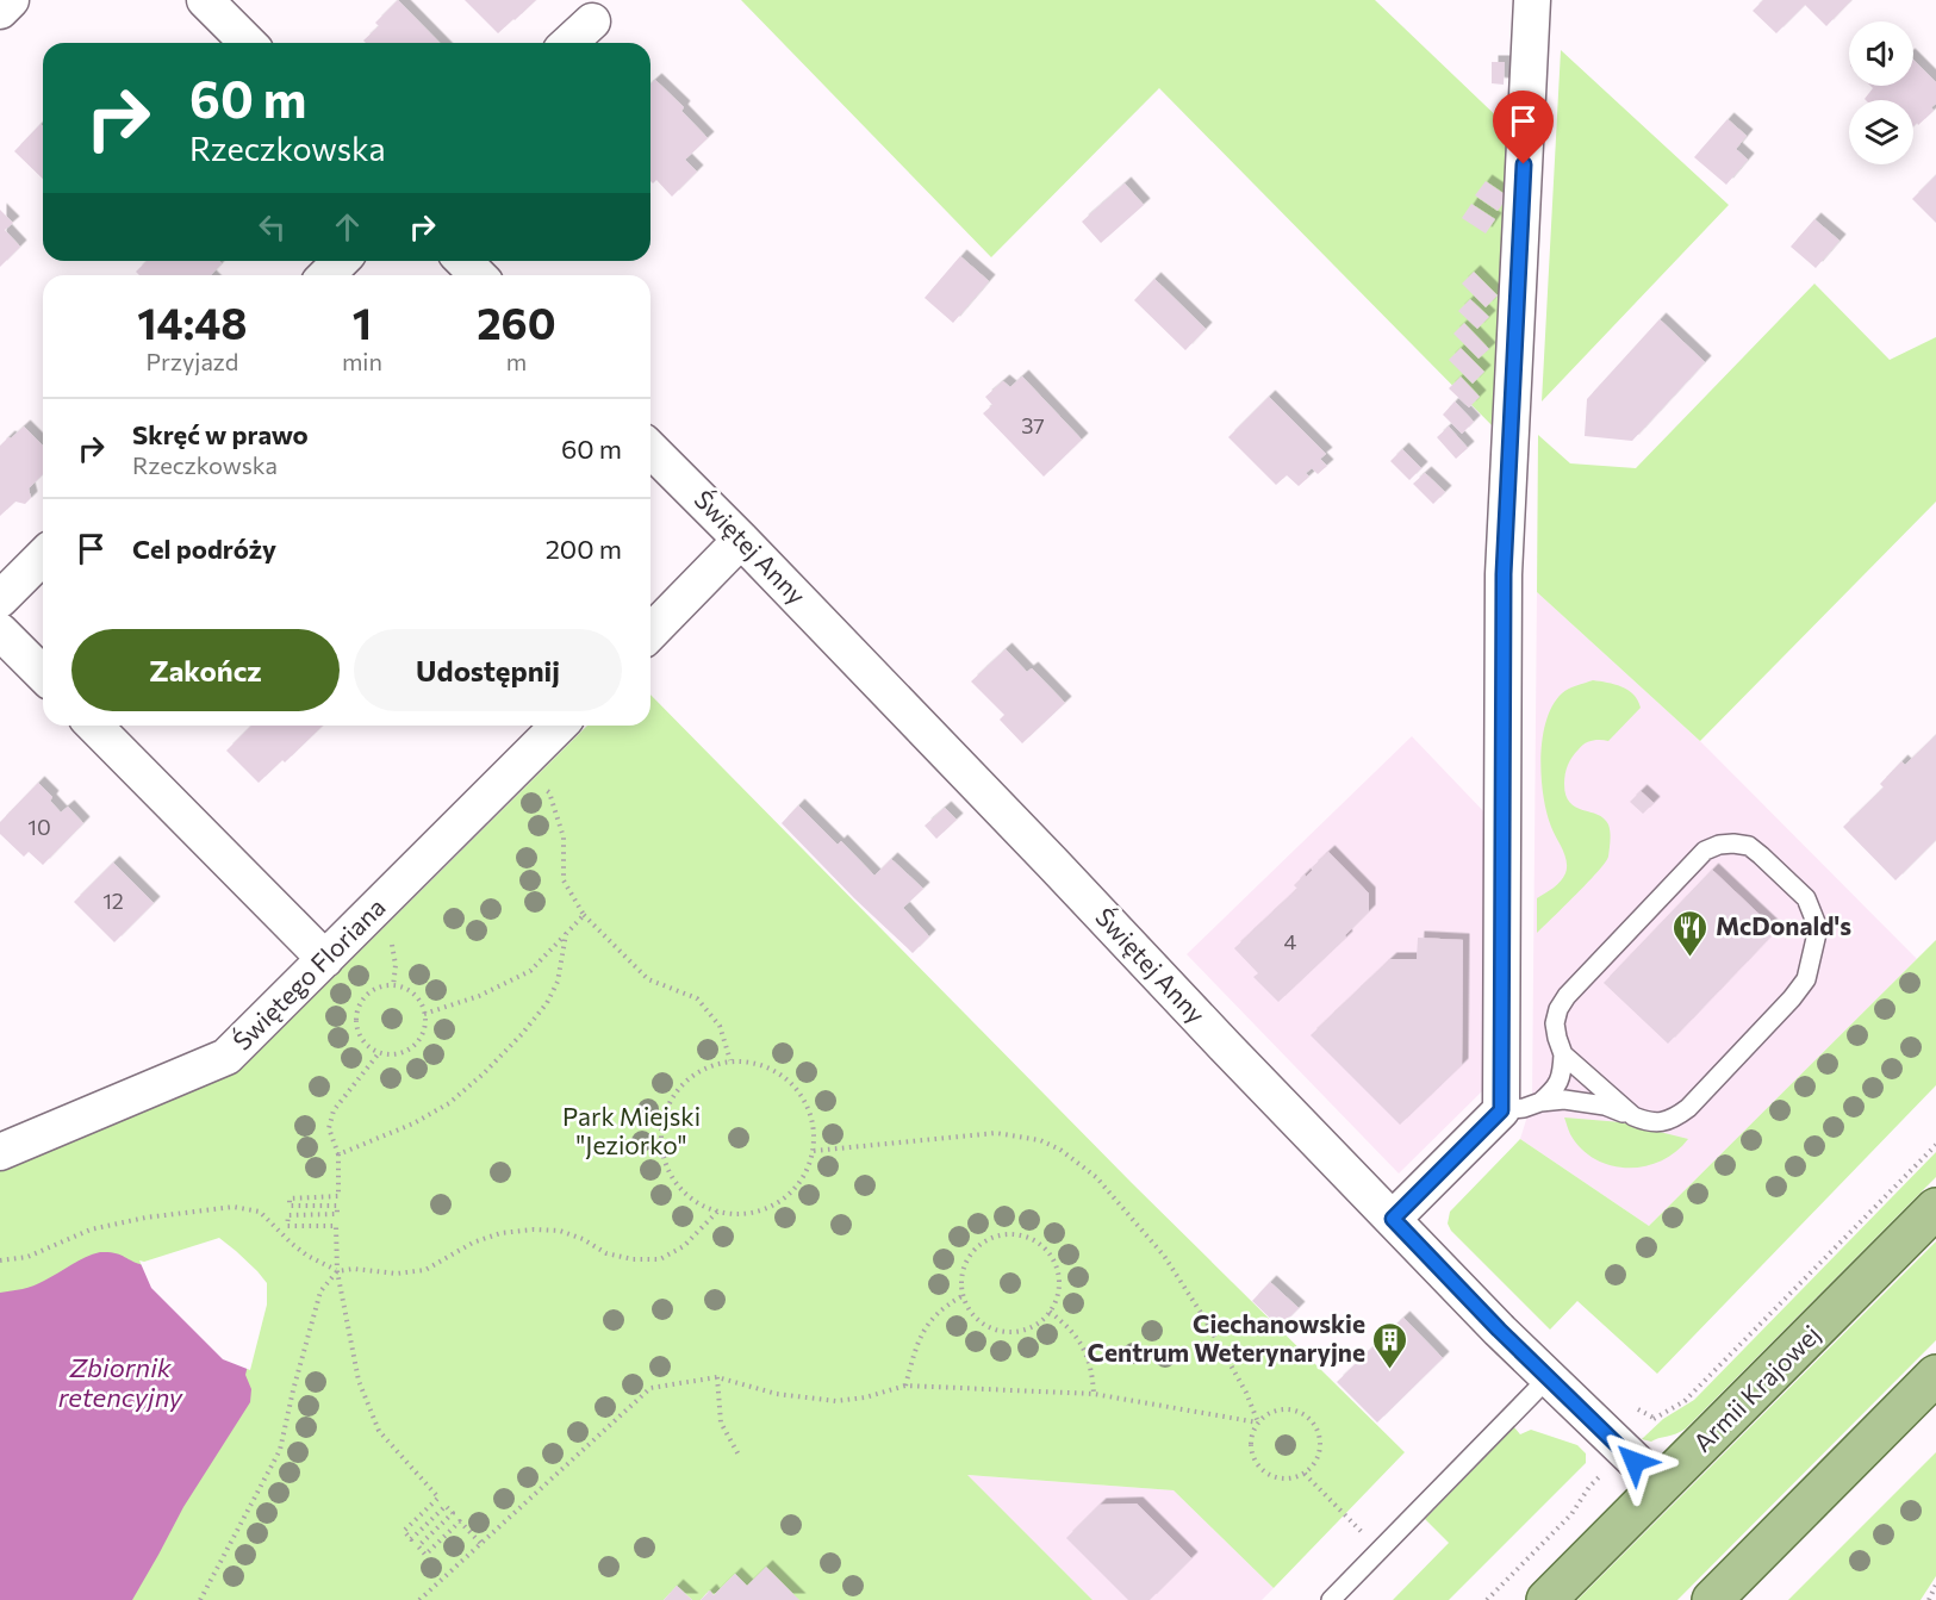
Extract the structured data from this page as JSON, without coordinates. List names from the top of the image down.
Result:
{
  "streets": {
    "main road": ["Armii Krajowej"],
    "street": ["Świętej Anny", "Świętego Floriana"]
  },
  "crossings": [
    ["Świętej Anny", "Armii Krajowej"]
  ],
  "water": ["Zbiornik retencyjny"],
  "parks": ["Park Miejski \"Jeziorko\""],
  "places": {
    "restaurant": ["McDonald's"],
    "building": ["Ciechanowskie Centrum Weterynaryjne"]
  },
  "house_numbers": [
    "37",
    "10",
    "12",
    "4"
  ],
  "page": {
    "turn": ["60 m", "Rzeczkowska"],
    "eta": [
      "14:48",
      "Przyjazd",
      "1",
      "min",
      "260",
      "m"
    ],
    "list": [
      {
        "name": "Skręć w prawo",
        "note": "Rzeczkowska",
        "value": "60 m"
      },
      {
        "name": "Cel podróży",
        "value": "200 m"
      }
    ],
    "buttons": ["Zakończ", "Udostępnij"]
  }
}
